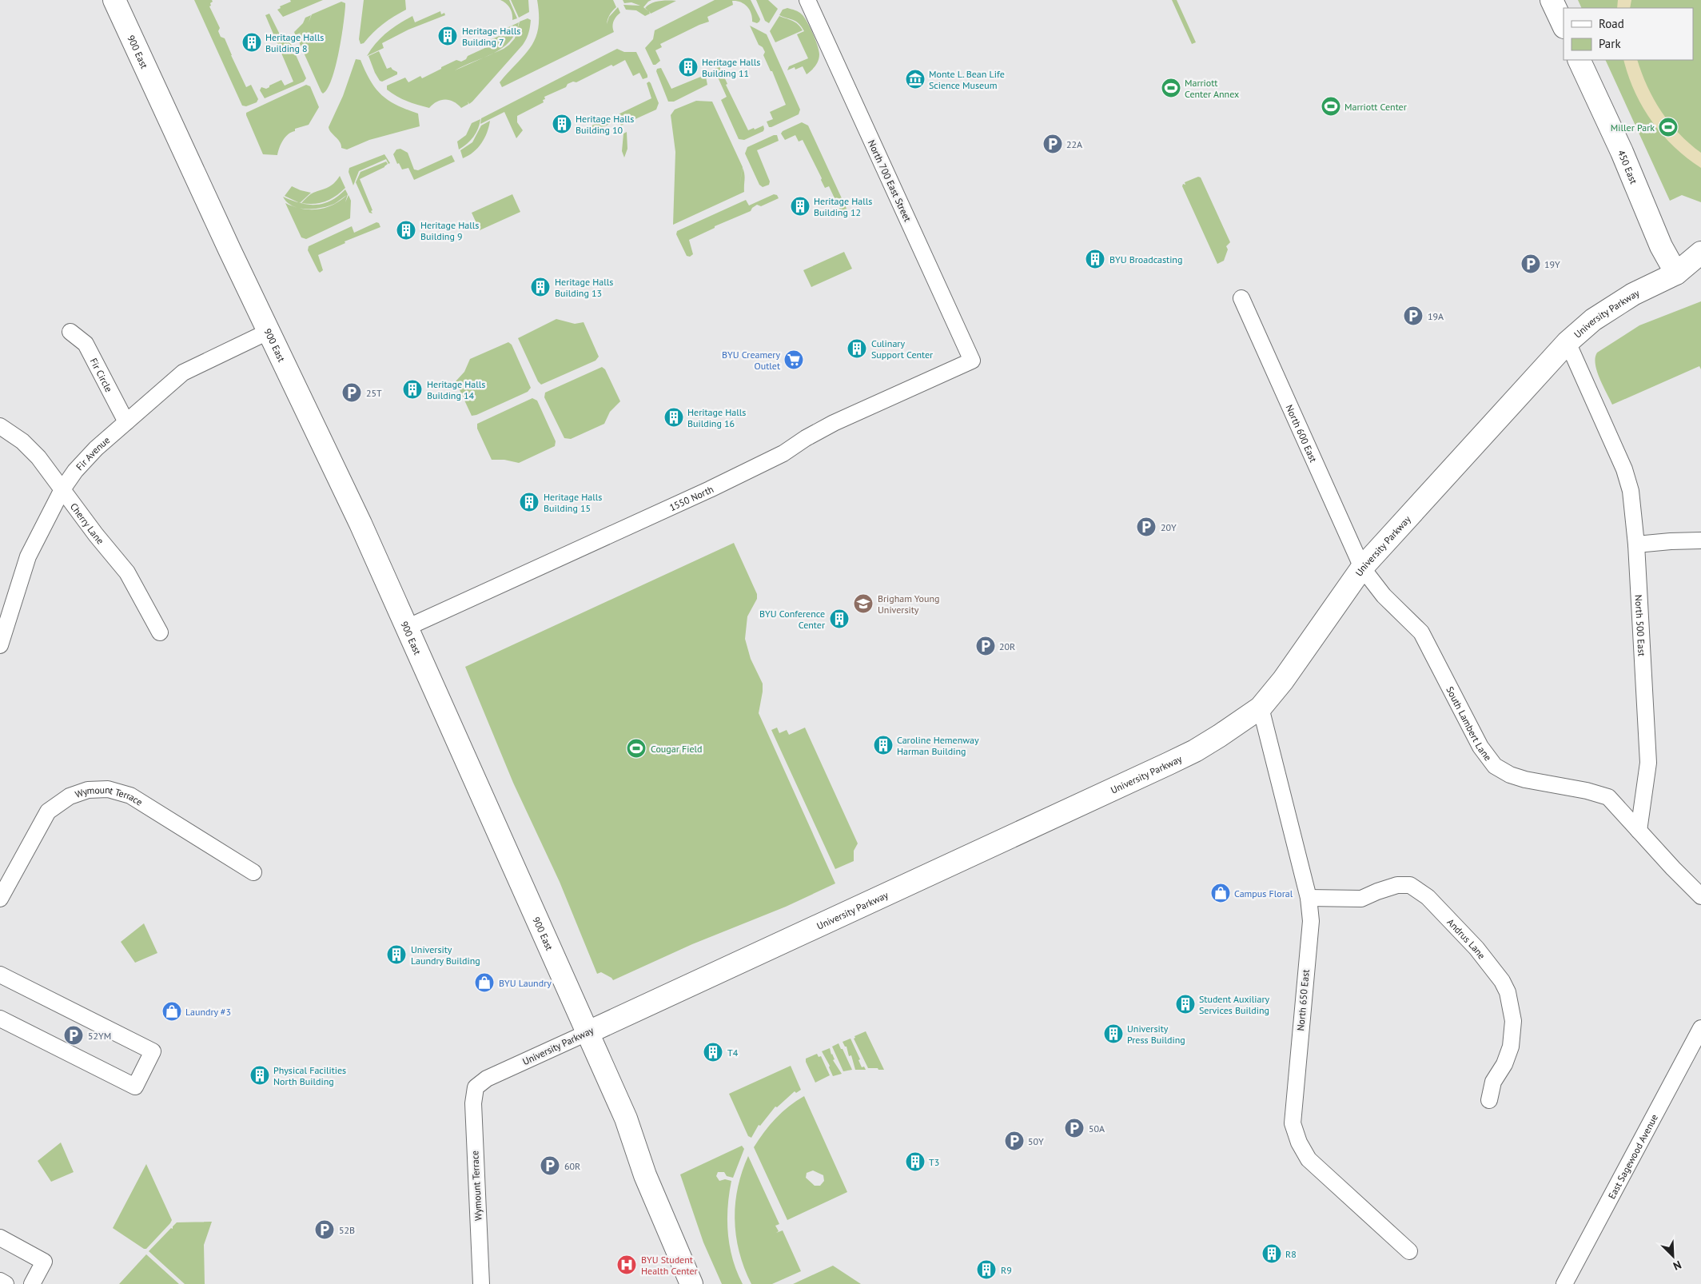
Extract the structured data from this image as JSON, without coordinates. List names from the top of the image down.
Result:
{
  "streets": {
    "main road": ["900 East", "450 East", "University Parkway"],
    "street": [
      "North 700 East Street",
      "Fir Circle",
      "North 600 East",
      "Fir Avenue",
      "1550 North",
      "Cherry Lane",
      "North 500 East",
      "South Lambert Lane",
      "Wymount Terrace",
      "Andrus Lane",
      "North 650 East",
      "East Sagewood Avenue"
    ]
  },
  "crossings": [
    ["900 East", "University Parkway"],
    ["900 East", "Fir Avenue"],
    ["900 East", "1550 North"],
    ["450 East", "University Parkway"],
    ["North 700 East Street", "1550 North"],
    ["University Parkway", "North 600 East"],
    ["University Parkway", "North 500 East"],
    ["University Parkway", "South Lambert Lane"],
    ["University Parkway", "Wymount Terrace"],
    ["University Parkway", "North 650 East"],
    ["Fir Circle", "Fir Avenue"],
    ["North 600 East", "South Lambert Lane"],
    ["Fir Avenue", "Cherry Lane"],
    ["North 500 East", "South Lambert Lane"],
    ["Andrus Lane", "North 650 East"]
  ],
  "places": {
    "building": [
      "Heritage Halls Building 7",
      "Heritage Halls Building 8",
      "Heritage Halls Building 11",
      "Heritage Halls Building 10",
      "Heritage Halls Building 12",
      "Heritage Halls Building 9",
      "BYU Broadcasting",
      "Heritage Halls Building 13",
      "Culinary Support Center",
      "Heritage Halls Building 14",
      "Heritage Halls Building 16",
      "Heritage Halls Building 15",
      "BYU Conference Center",
      "Caroline Hemenway Harman Building",
      "University Laundry Building",
      "Student Auxiliary Services Building",
      "University Press Building",
      "T4",
      "Physical Facilities North Building",
      "T3",
      "R8",
      "R9"
    ],
    "museum": ["Monte L. Bean Life Science Museum"],
    "sports": [
      "Marriott Center Annex",
      "Marriott Center",
      "Miller Park",
      "Cougar Field"
    ],
    "parking": [
      "22A",
      "19Y",
      "19A",
      "25T",
      "20Y",
      "20R",
      "52YM",
      "50A",
      "50Y",
      "60R",
      "52B"
    ],
    "supermarket": ["BYU Creamery Outlet"],
    "school or university": ["Brigham Young University"],
    "shop": ["Campus Floral", "BYU Laundry", "Laundry #3"],
    "hospital": ["BYU Student Health Center"]
  },
  "legend": ["Road", "Park"],
  "north": "bottom right"
}
